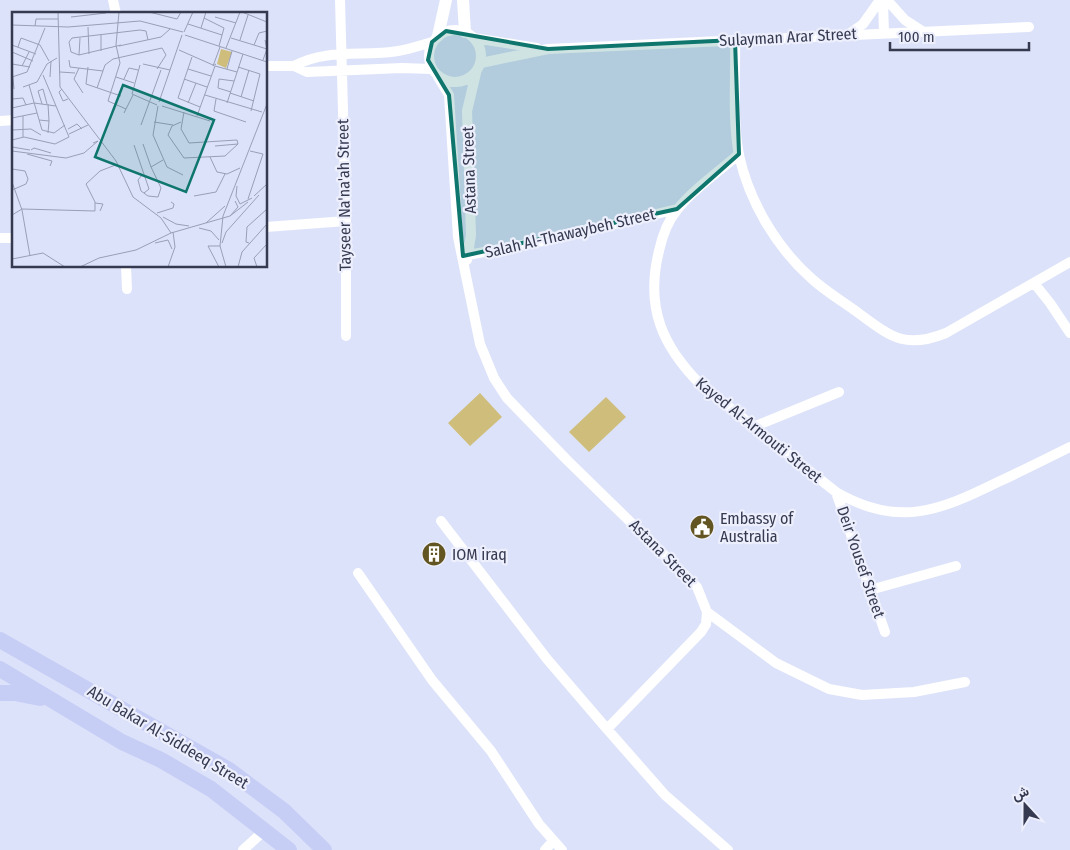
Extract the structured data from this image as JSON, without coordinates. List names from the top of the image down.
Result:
{
  "streets": {
    "main road": ["Abu Bakar Al-Siddeeq Street"],
    "street": [
      "Sulayman Arar Street",
      "Astana Street",
      "Tayseer Na'na'ah Street",
      "Salah Al-Thawaybeh Street",
      "Kayed Al-Armouti Street",
      "Deir Yousef Street"
    ]
  },
  "crossings": [
    ["Sulayman Arar Street", "Astana Street"],
    ["Astana Street", "Salah Al-Thawaybeh Street"],
    ["Salah Al-Thawaybeh Street", "Kayed Al-Armouti Street"],
    ["Kayed Al-Armouti Street", "Deir Yousef Street"]
  ],
  "places": {
    "public building": ["Embassy of Australia"],
    "building": ["IOM iraq"]
  },
  "scale_bar": "100 m",
  "north": "top"
}
